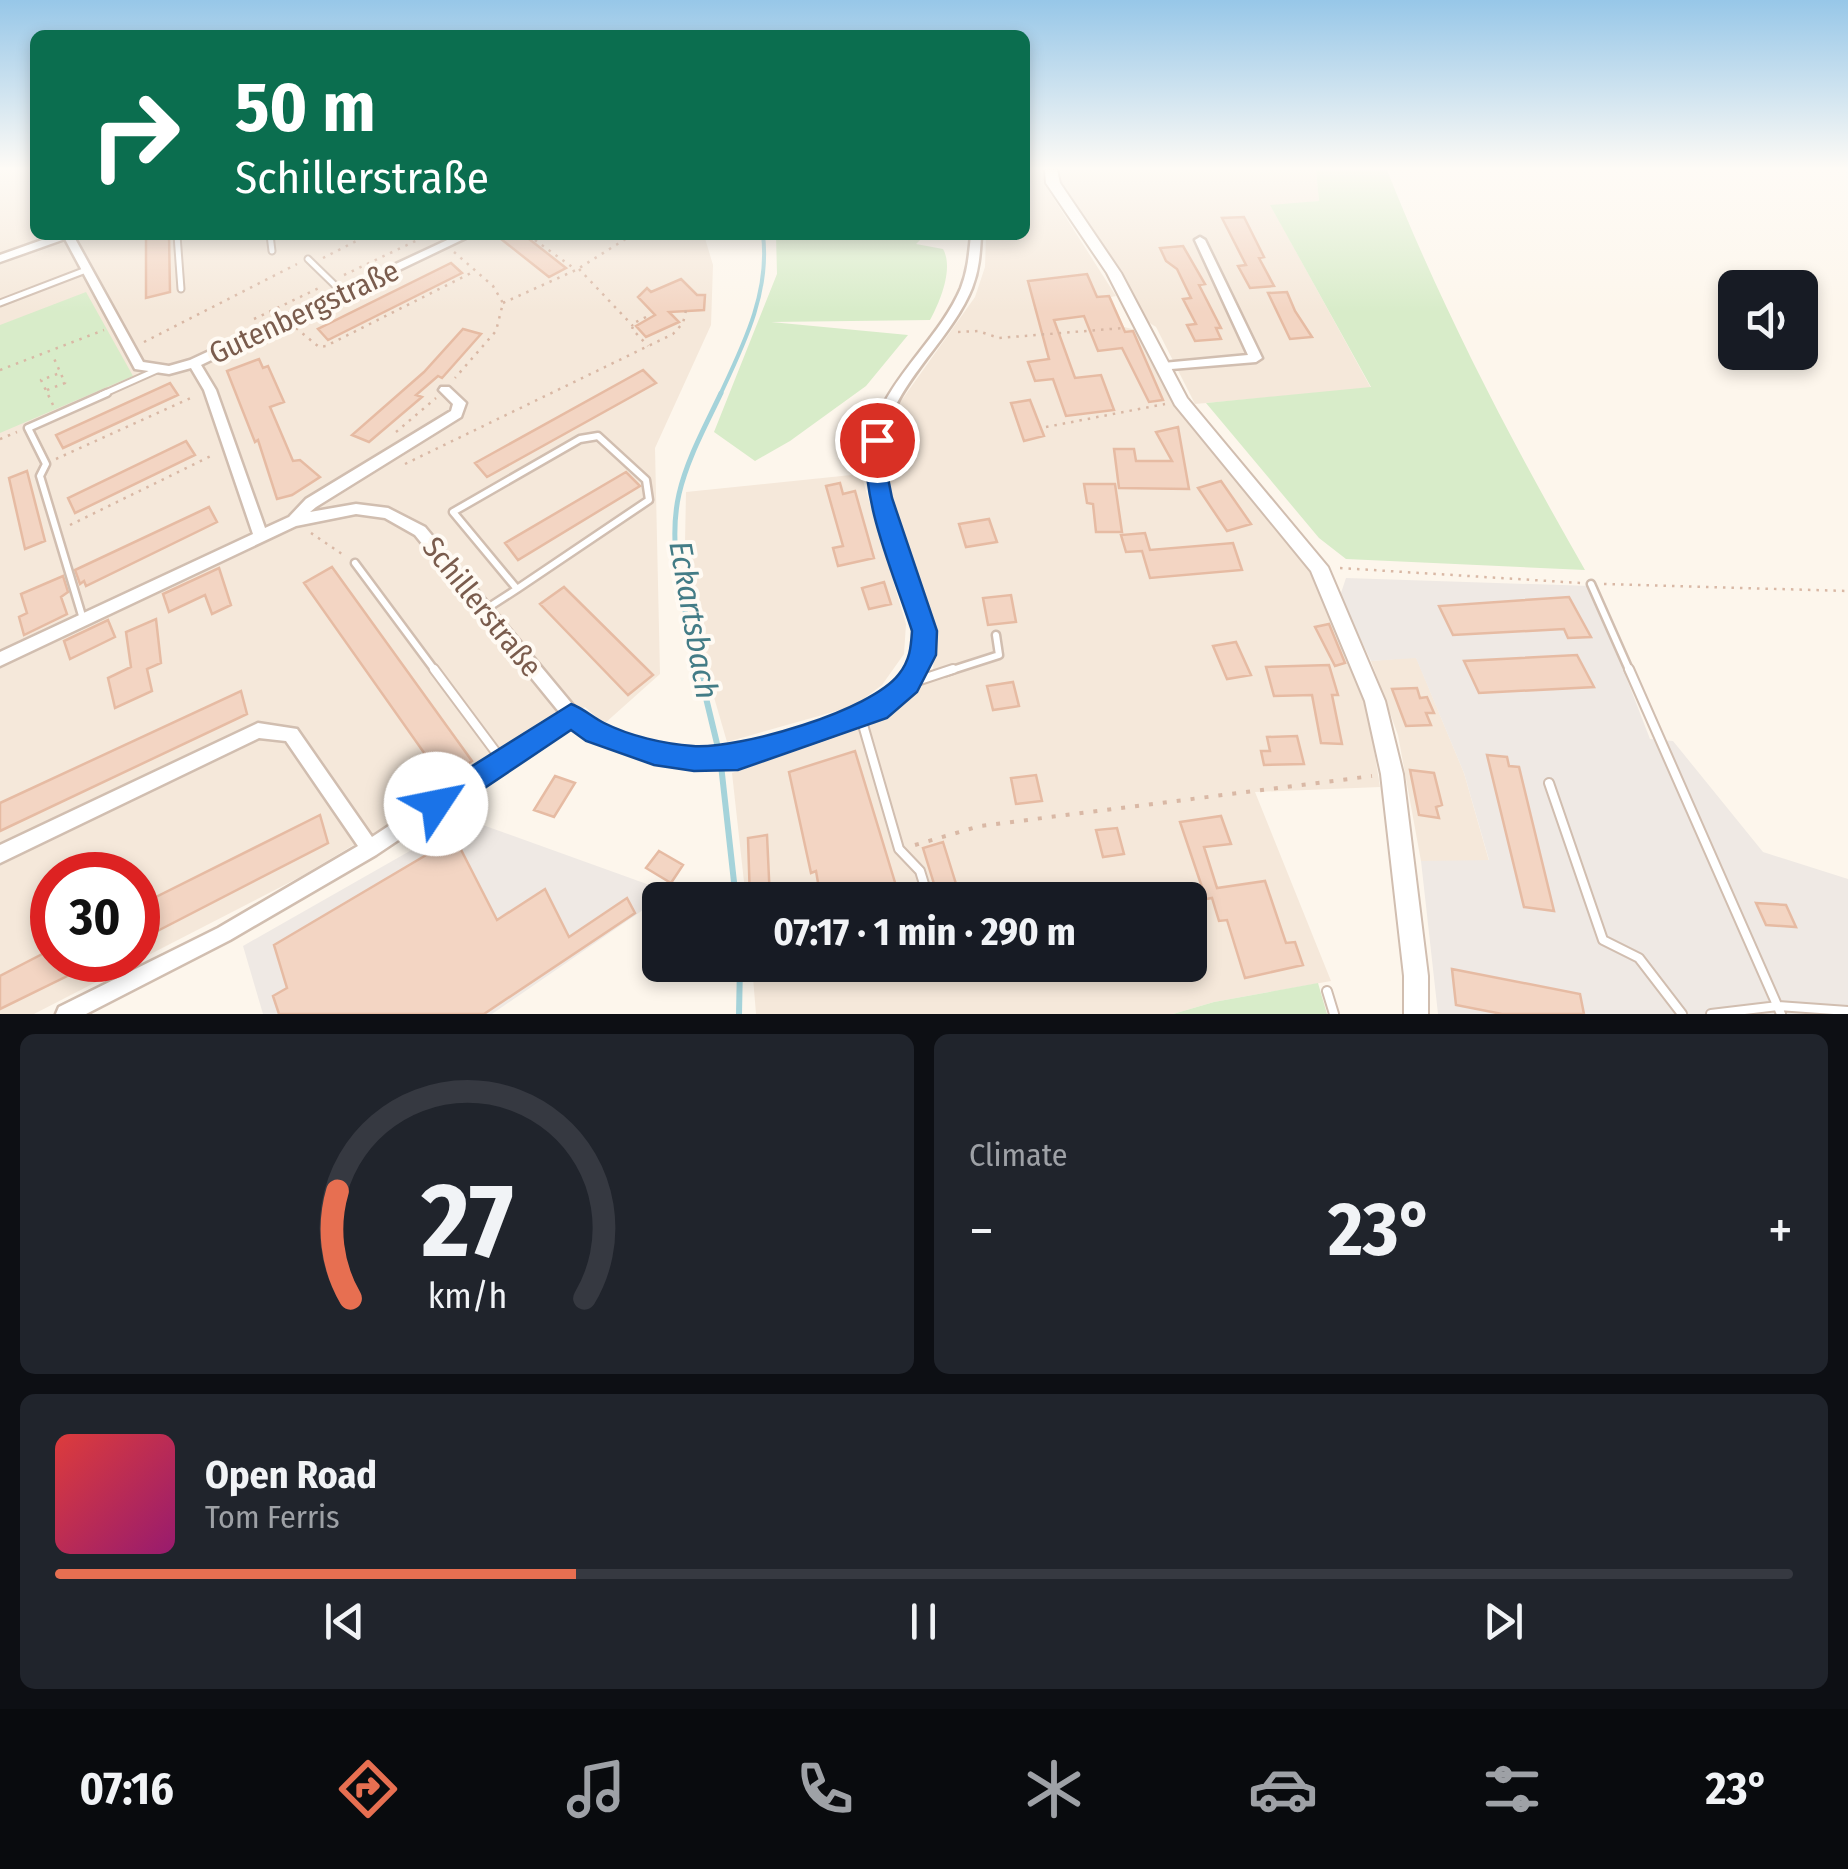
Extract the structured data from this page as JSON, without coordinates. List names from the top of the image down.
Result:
{
  "streets": {
    "street": ["Gutenbergstraße", "Schillerstraße"]
  },
  "water": ["Eckartsbach"],
  "page": {
    "turn": ["50 m", "Schillerstraße"],
    "limit": "30",
    "trip": "07:17 · 1 min · 290 m",
    "tile": "Climate",
    "heat": ["−", "23°", "+"],
    "song": ["Open Road", "Tom Ferris"],
    "tabs": ["07:16", "23°"],
    "gauge": ["27", "km/h"]
  }
}
